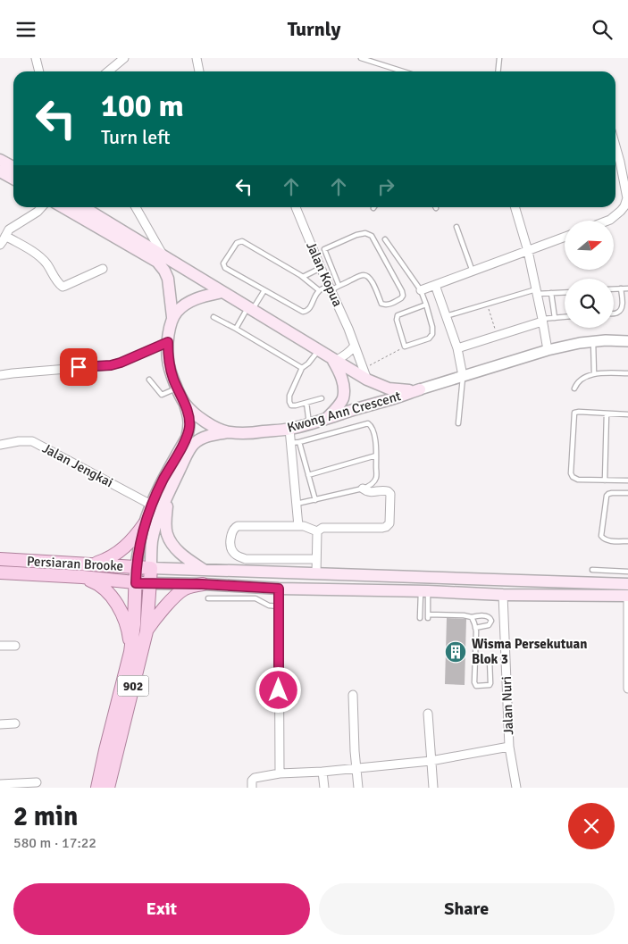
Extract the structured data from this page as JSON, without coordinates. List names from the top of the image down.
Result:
{
  "streets": {
    "main road": ["Kwong Ann Crescent", "Persiaran Brooke", "902"],
    "street": ["Jalan Kopua", "Jalan Jengkai", "Jalan Nuri"]
  },
  "crossings": [
    ["Persiaran Brooke", "902"]
  ],
  "places": {
    "building": ["Wisma Persekutuan Blok 3"]
  },
  "north": "right",
  "page": {
    "header": "Turnly",
    "turn": ["100 m", "Turn left"],
    "heading": ["2 min", "580 m · 17:22"],
    "buttons": ["Exit", "Share"]
  }
}
